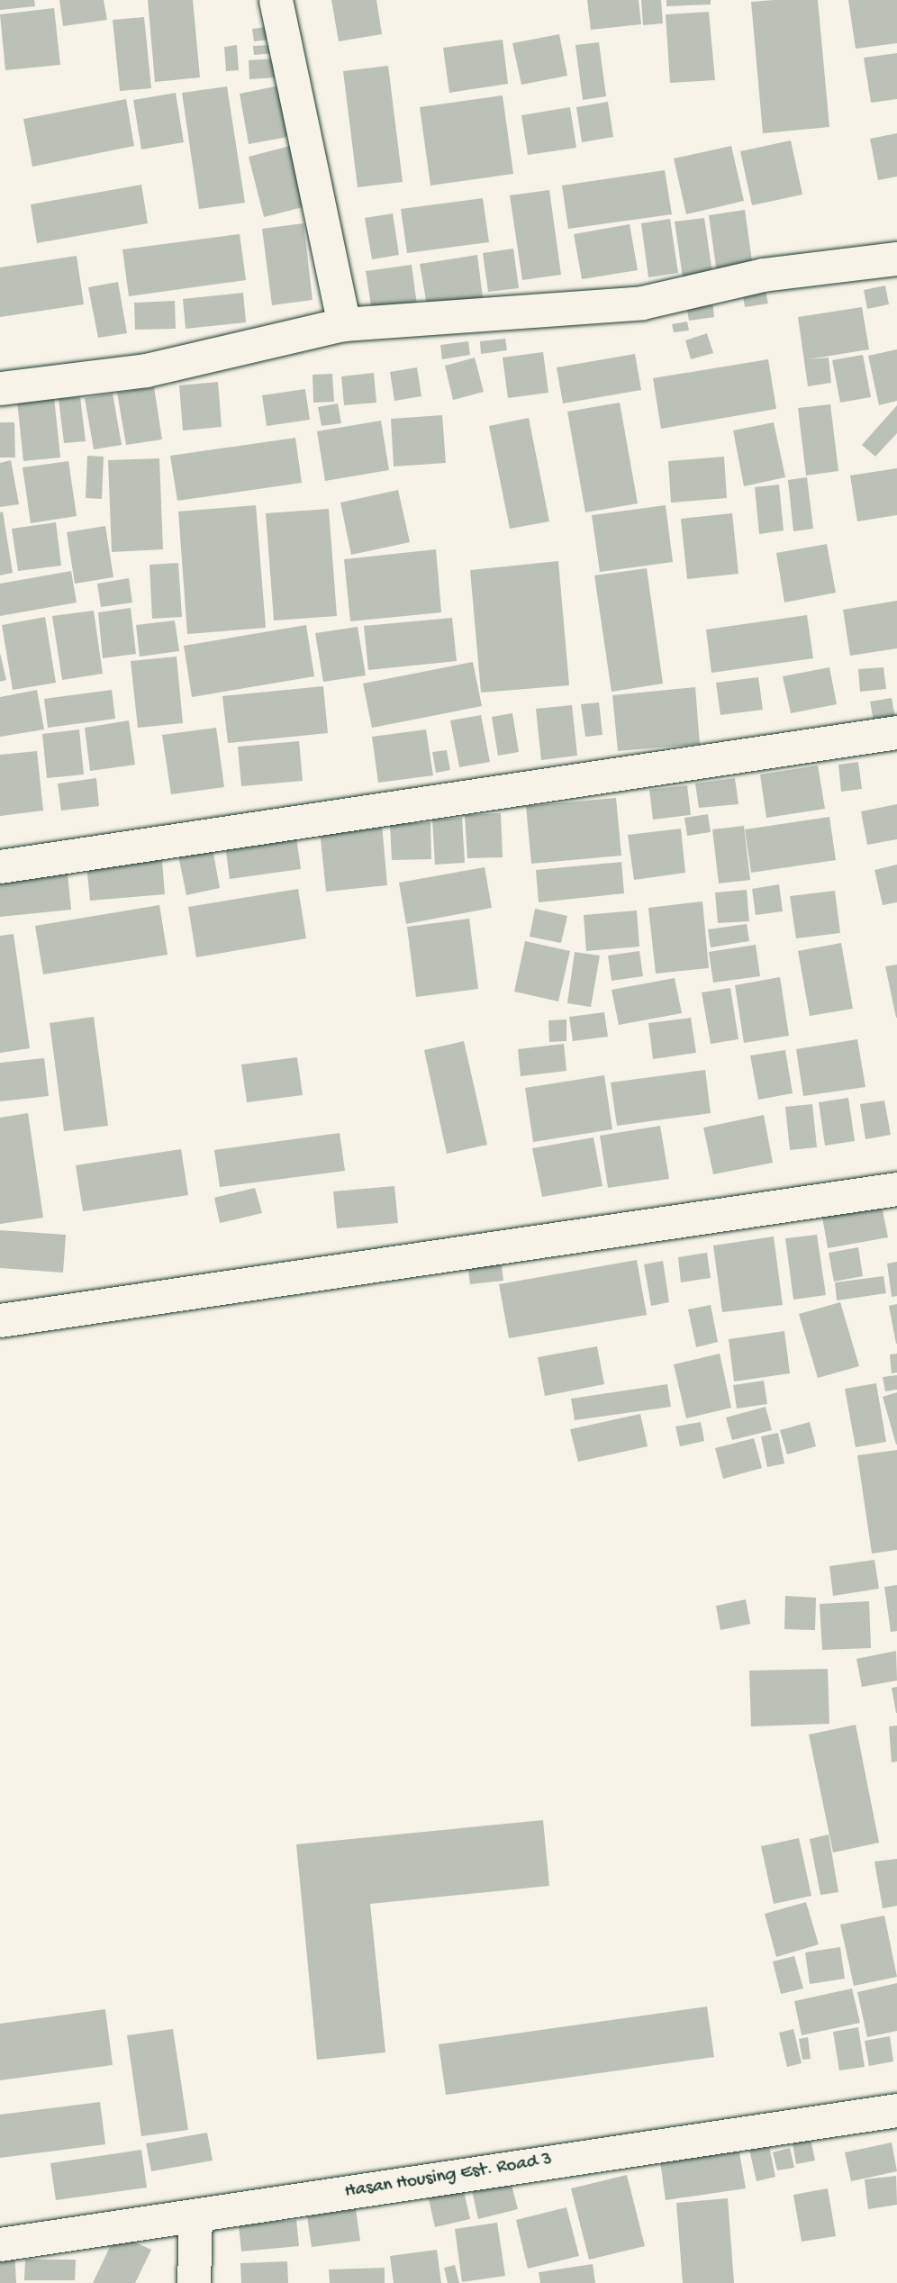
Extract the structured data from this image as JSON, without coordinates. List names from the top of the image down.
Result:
{
  "streets": {
    "street": ["Hasan Housing Est. Road 3"]
  }
}
